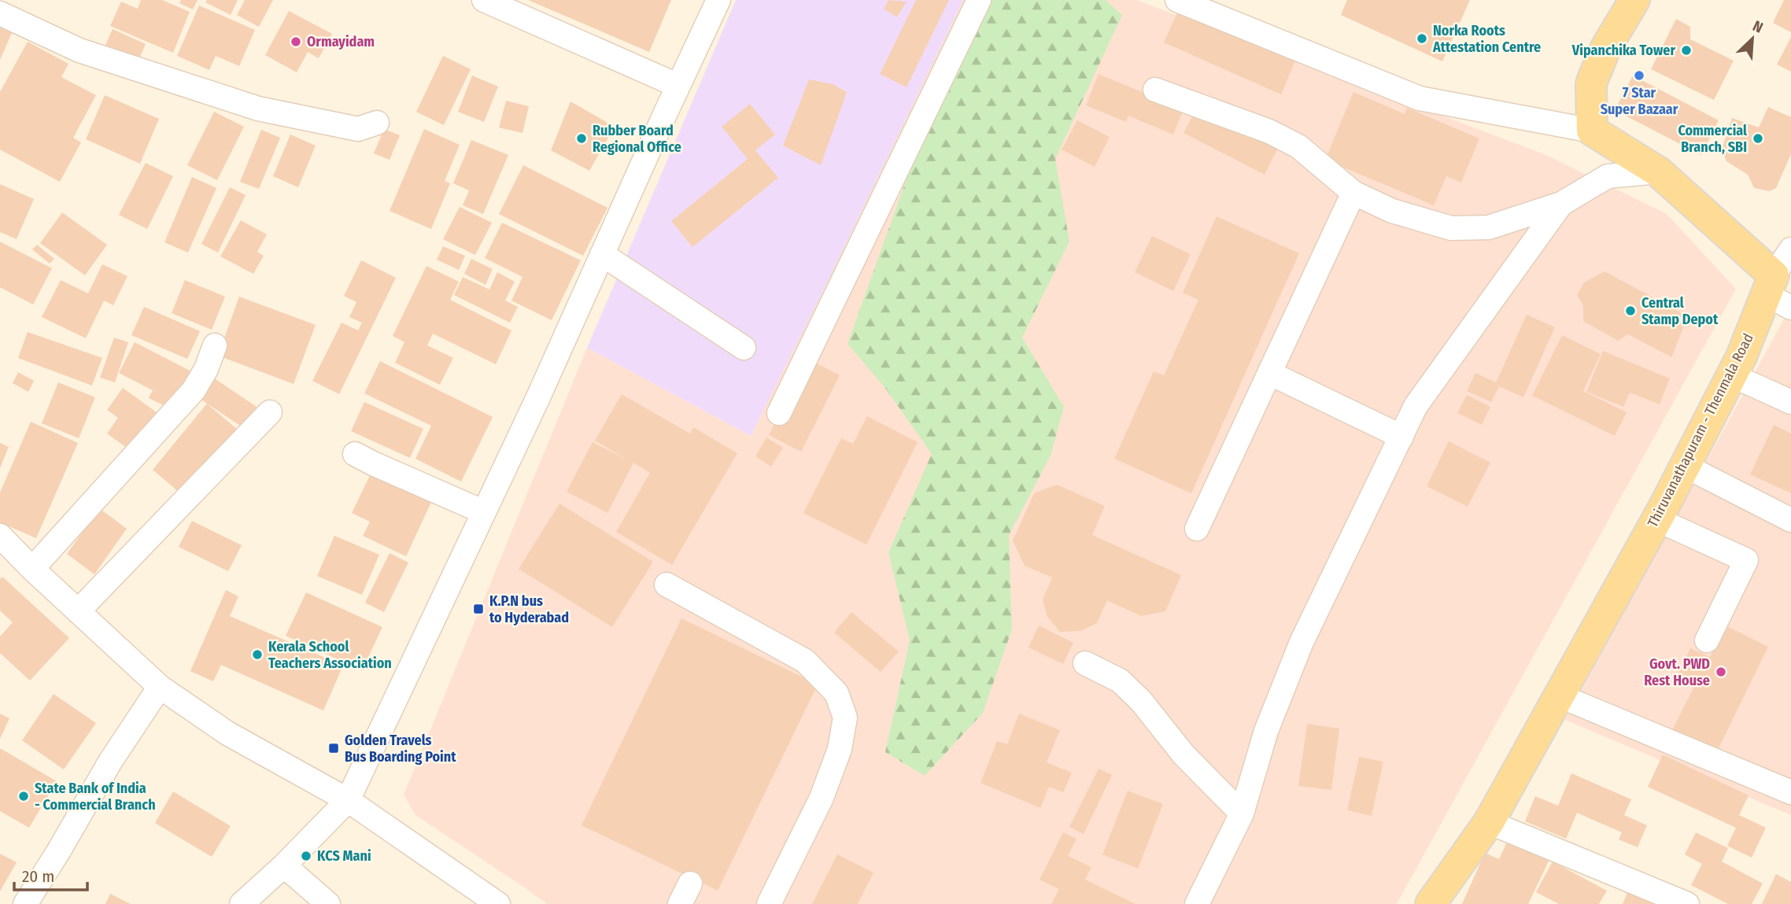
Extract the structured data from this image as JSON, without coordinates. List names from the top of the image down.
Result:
{
  "streets": {
    "main road": ["Thiruvanathapuram - Thenmala Road"]
  },
  "places": {
    "other": [
      "Norka Roots Attestation Centre",
      "Ormayidam",
      "Vipanchika Tower",
      "7 Star Super Bazaar",
      "Rubber Board Regional Office",
      "Commercial Branch, SBI",
      "Central Stamp Depot",
      "Kerala School Teachers Association",
      "Govt. PWD Rest House",
      "State Bank of India - Commercial Branch",
      "KCS Mani"
    ],
    "transit": ["K.P.N bus to Hyderabad", "Golden Travels Bus Boarding Point"]
  },
  "scale_bar": "20 m",
  "north": "top right"
}
